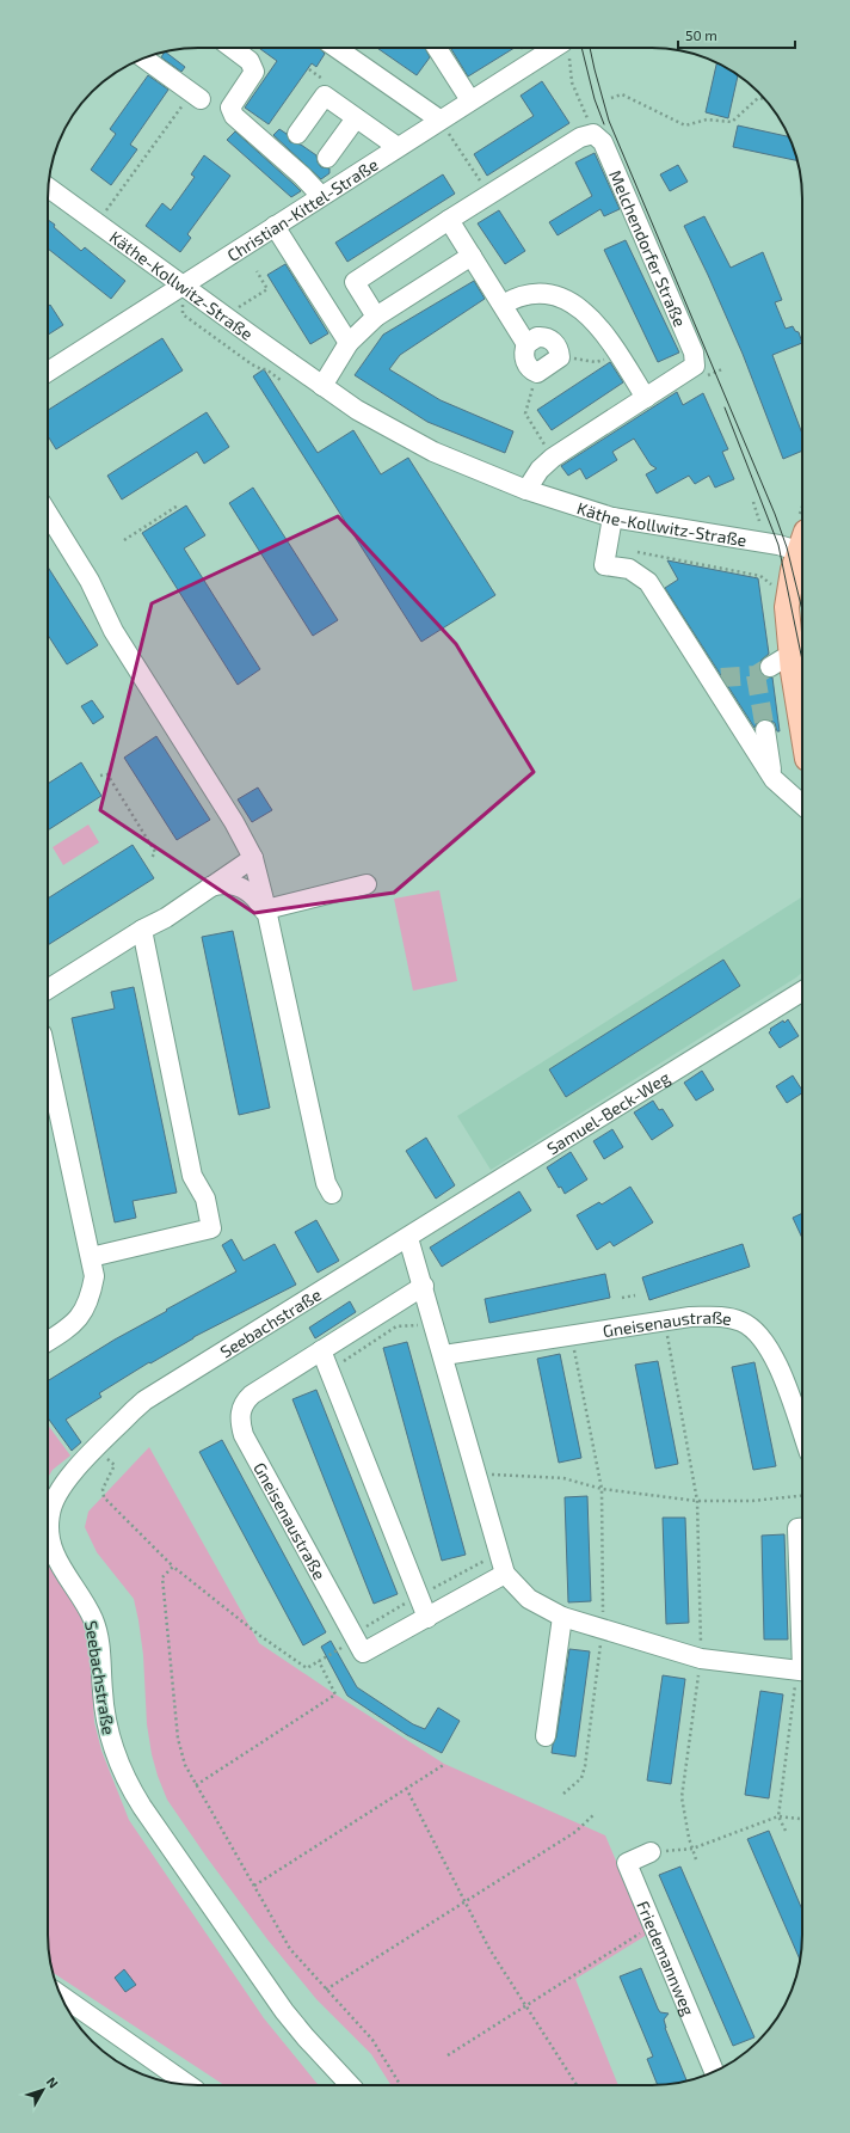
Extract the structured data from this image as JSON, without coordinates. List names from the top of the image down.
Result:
{
  "streets": {
    "street": [
      "Christian-Kittel-Straße",
      "Melchendorfer Straße",
      "Käthe-Kollwitz-Straße",
      "Samuel-Beck-Weg",
      "Seebachstraße",
      "Gneisenaustraße",
      "Friedemannweg"
    ]
  },
  "crossings": [
    ["Christian-Kittel-Straße", "Käthe-Kollwitz-Straße"],
    ["Samuel-Beck-Weg", "Seebachstraße"]
  ],
  "scale_bar": "50 m",
  "north": "top right"
}
